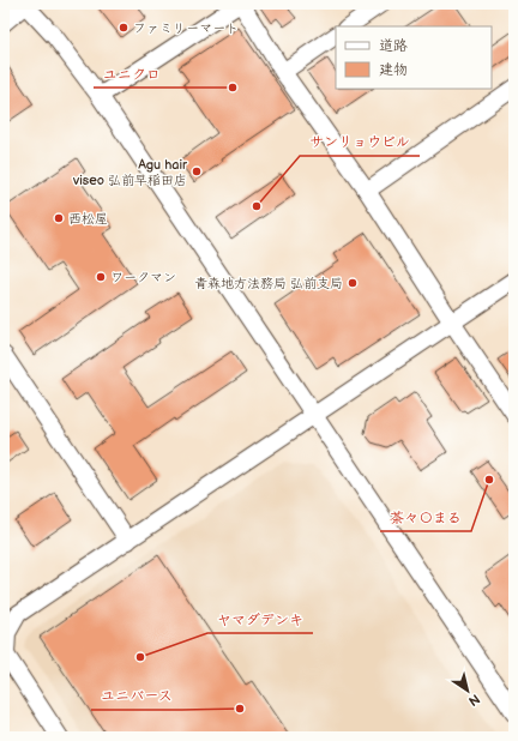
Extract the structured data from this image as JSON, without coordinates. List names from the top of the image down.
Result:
{
  "places": [
    "ファミリーマート",
    "ユニクロ",
    "Agu hair viseo 弘前早稲田店",
    "サンリョウビル",
    "西松屋",
    "ワークマン",
    "青森地方法務局 弘前支局",
    "茶々〇まる",
    "ヤマダデンキ",
    "ユニバース"
  ],
  "legend": ["道路", "建物"],
  "north": "bottom right"
}
